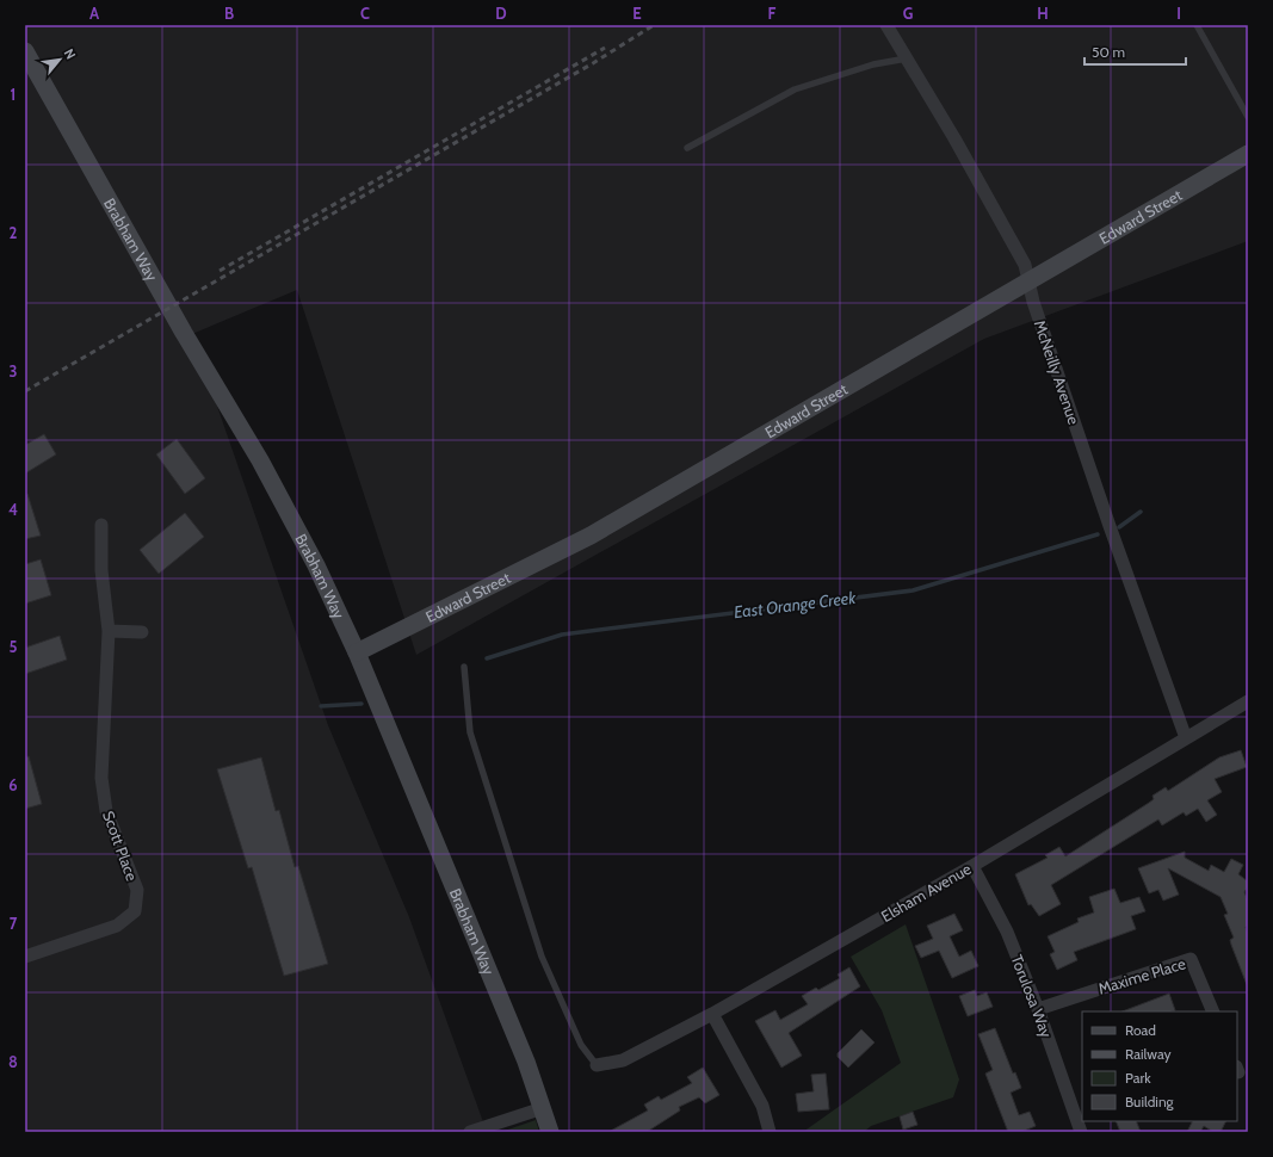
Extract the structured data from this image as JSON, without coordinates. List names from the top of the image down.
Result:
{
  "streets": {
    "main road": ["Edward Street", "Brabham Way"],
    "street": [
      "McNeilly Avenue",
      "Scott Place",
      "Elsham Avenue",
      "Maxime Place",
      "Torulosa Way"
    ]
  },
  "crossings": [
    ["Edward Street", "Brabham Way"],
    ["Edward Street", "McNeilly Avenue"],
    ["McNeilly Avenue", "Elsham Avenue"],
    ["Elsham Avenue", "Torulosa Way"],
    ["Maxime Place", "Torulosa Way"]
  ],
  "water": ["East Orange Creek"],
  "legend": [
    "Road",
    "Railway",
    "Park",
    "Building"
  ],
  "scale_bar": "50 m",
  "north": "top right",
  "grid": {
    "columns": [
      "A",
      "B",
      "C",
      "D",
      "E",
      "F",
      "G",
      "H",
      "I"
    ],
    "rows": [
      "1",
      "2",
      "3",
      "4",
      "5",
      "6",
      "7",
      "8"
    ]
  }
}
